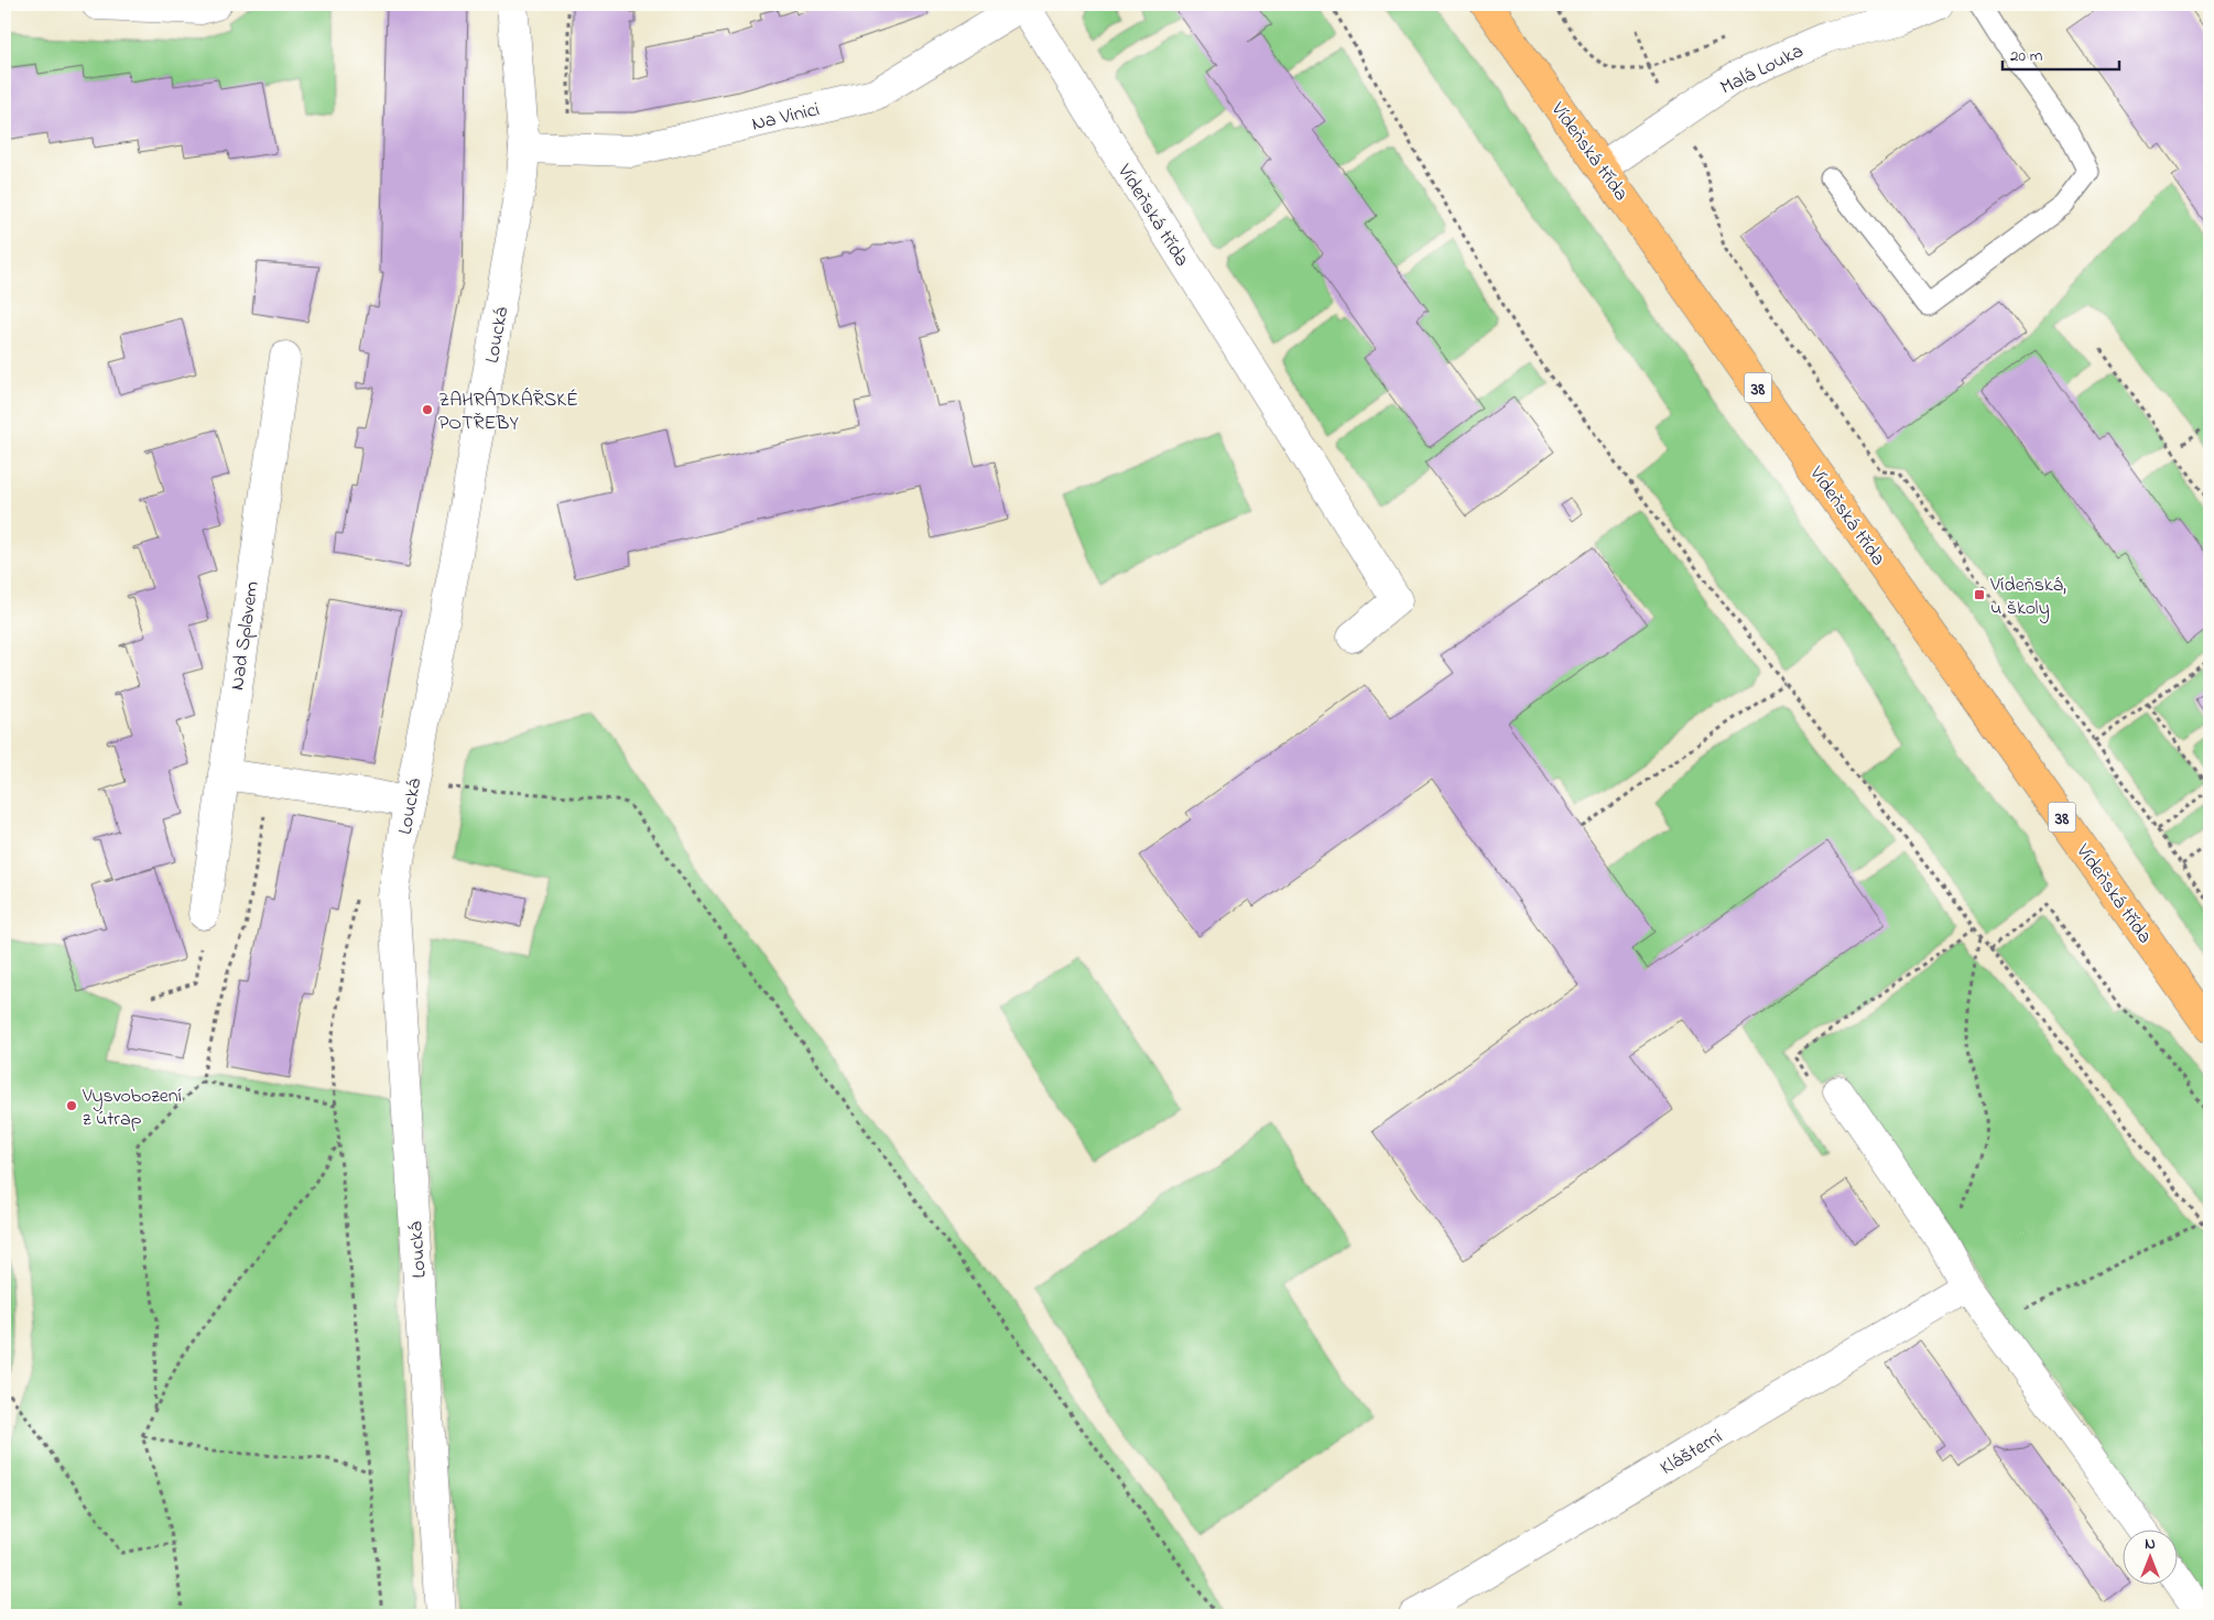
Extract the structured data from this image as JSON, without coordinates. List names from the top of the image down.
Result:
{
  "streets": {
    "main road": ["Vídeňská třída", "38"],
    "street": [
      "Malá Louka",
      "Na Vinici",
      "Loucká",
      "Nad Splavem",
      "Klášterní"
    ]
  },
  "crossings": [
    ["Malá Louka", "Vídeňská třída"],
    ["Na Vinici", "Vídeňská třída"],
    ["Na Vinici", "Loucká"]
  ],
  "places": {
    "other": ["ZAHRÁDKÁŘSKÉ POTŘEBY", "Vysvobození z útrap"],
    "transit": ["Vídeňská, u školy"]
  },
  "scale_bar": "20 m",
  "north": "top"
}
